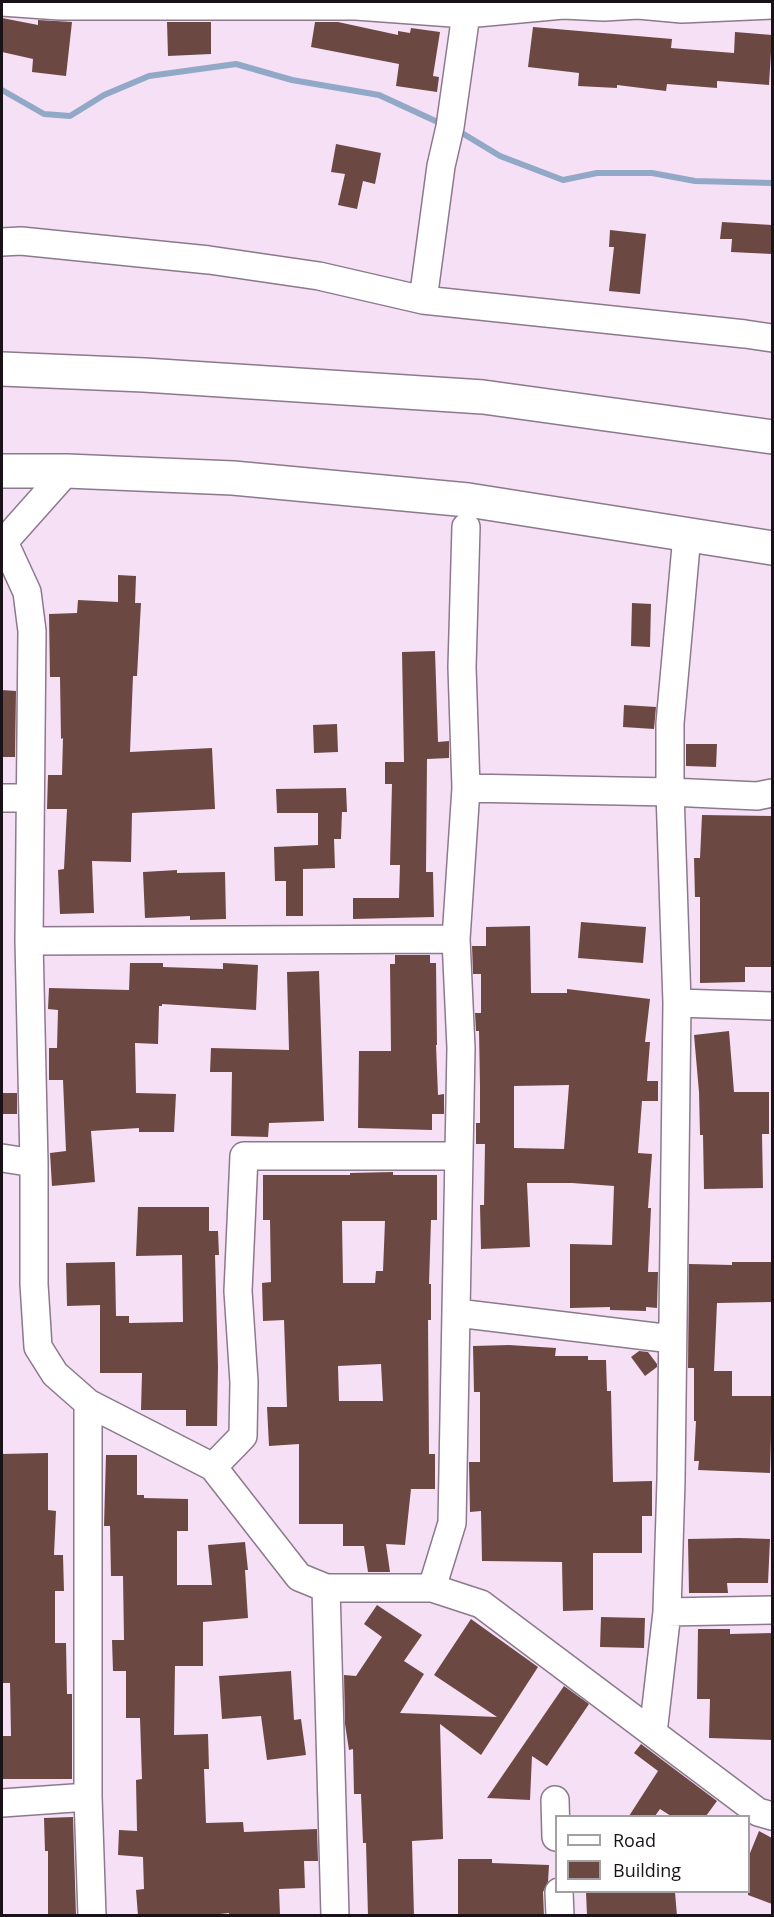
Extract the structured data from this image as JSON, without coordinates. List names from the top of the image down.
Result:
{
  "legend": ["Road", "Building"]
}
